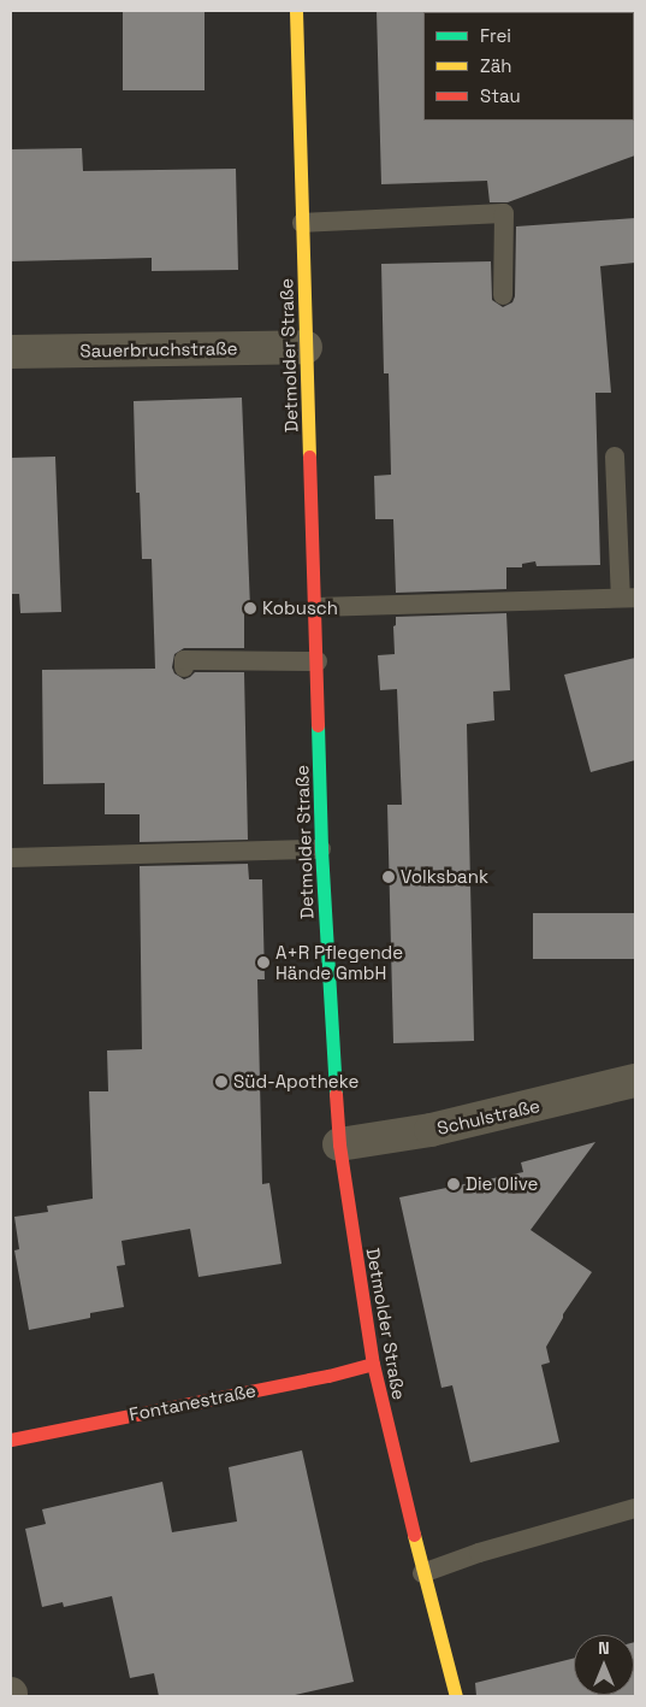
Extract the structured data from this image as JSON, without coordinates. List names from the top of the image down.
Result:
{
  "streets": {
    "main road": ["Detmolder Straße", "Fontanestraße"],
    "street": ["Sauerbruchstraße", "Schulstraße"]
  },
  "crossings": [
    ["Sauerbruchstraße", "Detmolder Straße"],
    ["Detmolder Straße", "Schulstraße"],
    ["Detmolder Straße", "Fontanestraße"]
  ],
  "places": [
    "Kobusch",
    "Volksbank",
    "A+R Pflegende Hände GmbH",
    "Süd-Apotheke",
    "Die Olive"
  ],
  "legend": ["Frei", "Zäh", "Stau"],
  "north": "top"
}
